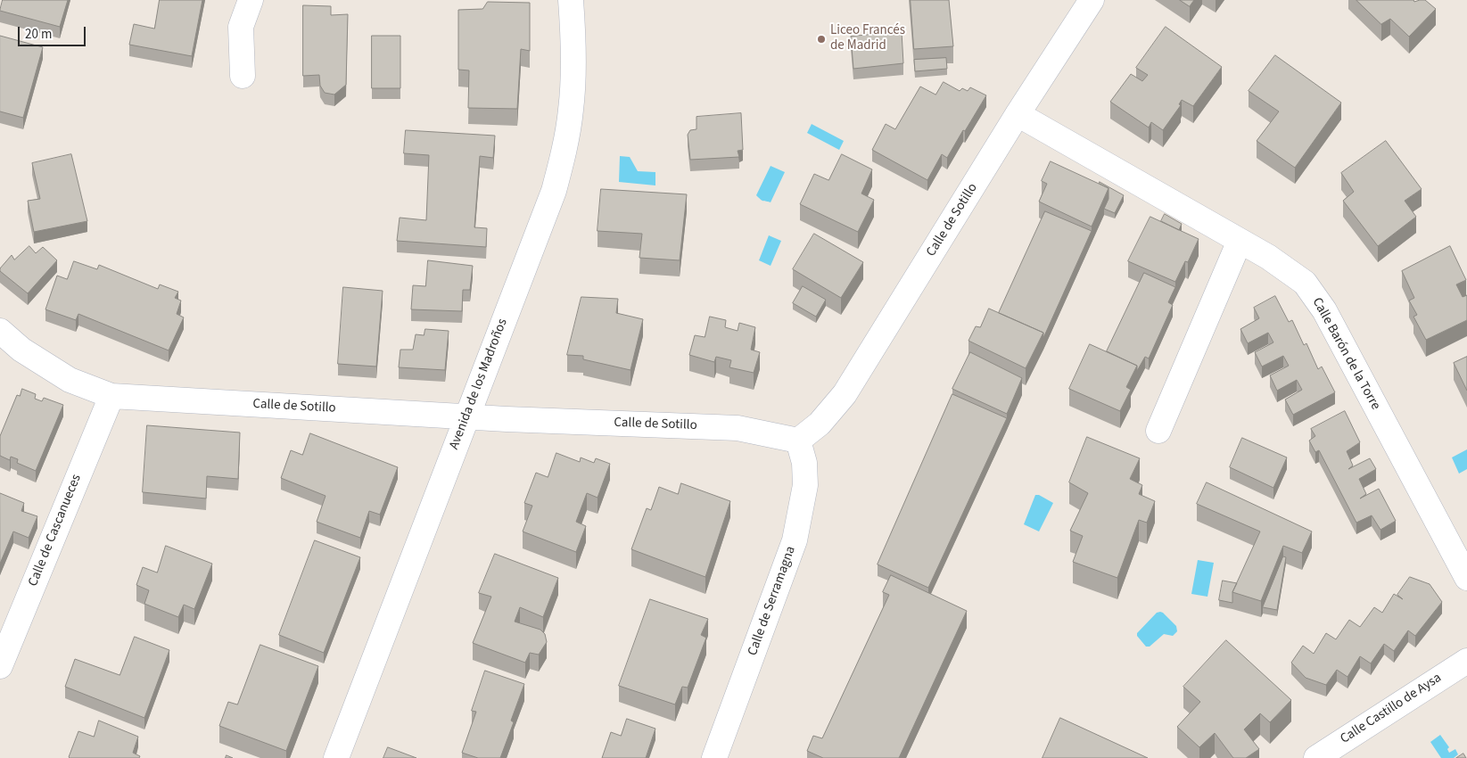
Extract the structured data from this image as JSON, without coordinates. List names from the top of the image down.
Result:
{
  "streets": {
    "street": [
      "Calle de Sotillo",
      "Calle Barón de la Torre",
      "Avenida de los Madroños",
      "Calle de Cascanueces",
      "Calle de Serramagna",
      "Calle Castillo de Aysa"
    ]
  },
  "crossings": [
    ["Calle de Sotillo", "Calle Barón de la Torre"],
    ["Calle de Sotillo", "Avenida de los Madroños"],
    ["Calle de Sotillo", "Calle de Cascanueces"],
    ["Calle de Sotillo", "Calle de Serramagna"]
  ],
  "places": ["Liceo Francés de Madrid"],
  "scale_bar": "20 m"
}
